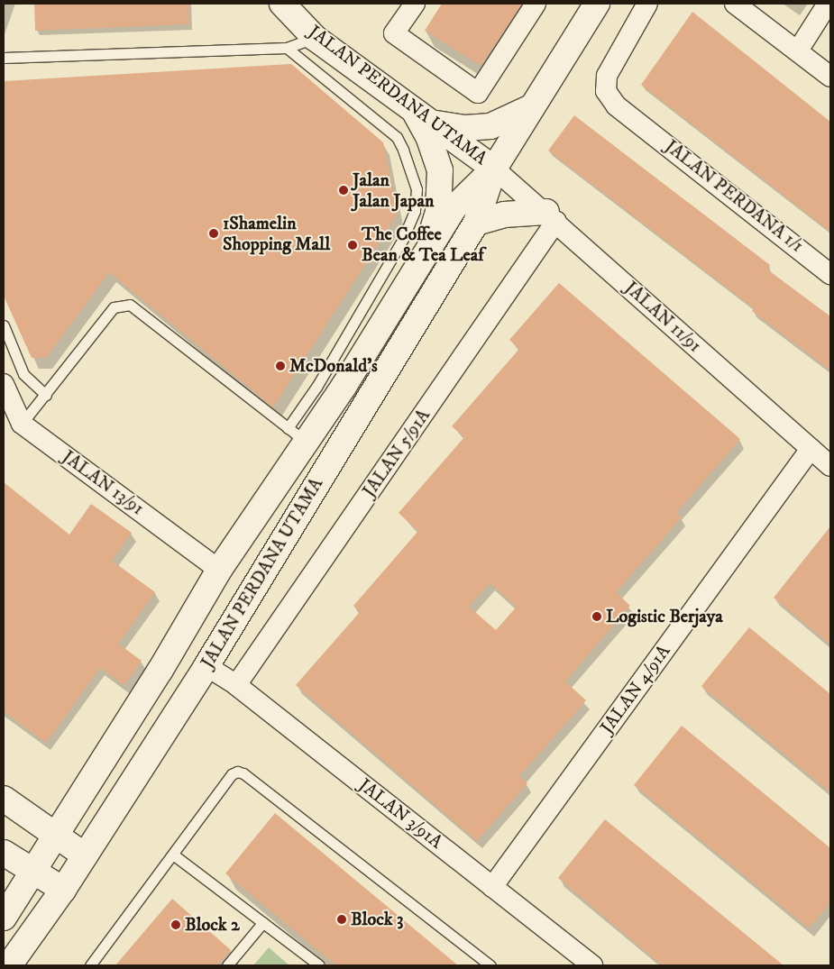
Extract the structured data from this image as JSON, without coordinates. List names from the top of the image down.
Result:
{
  "streets": {
    "street": [
      "JALAN PERDANA UTAMA",
      "JALAN PERDANA 1/1",
      "JALAN 11/91",
      "JALAN 5/91A",
      "JALAN 13/91",
      "JALAN 4/91A",
      "JALAN 3/91A"
    ]
  },
  "crossings": [
    ["JALAN PERDANA UTAMA", "JALAN 11/91"],
    ["JALAN PERDANA UTAMA", "JALAN 13/91"],
    ["JALAN PERDANA UTAMA", "JALAN 3/91A"],
    ["JALAN 11/91", "JALAN 5/91A"],
    ["JALAN 11/91", "JALAN 4/91A"],
    ["JALAN 5/91A", "JALAN 3/91A"],
    ["JALAN 4/91A", "JALAN 3/91A"]
  ],
  "places": [
    "Jalan Jalan Japan",
    "1Shamelin Shopping Mall",
    "The Coffee Bean & Tea Leaf",
    "McDonald's",
    "Logistic Berjaya",
    "Block 3",
    "Block 2"
  ]
}
